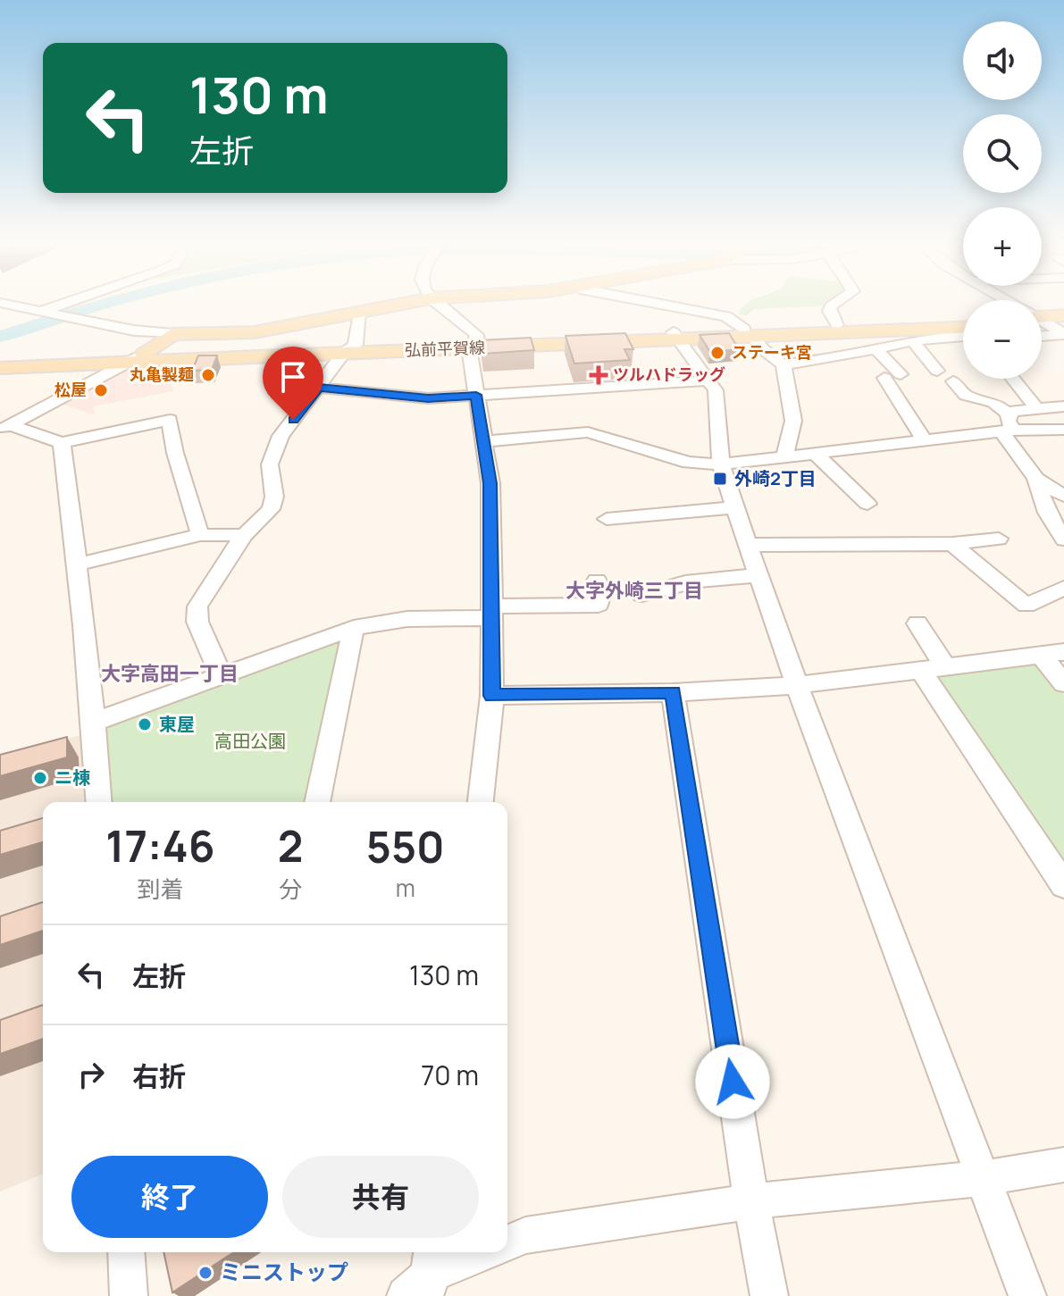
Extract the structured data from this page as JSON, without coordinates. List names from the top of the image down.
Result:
{
  "streets": {
    "main road": ["弘前平賀線"]
  },
  "districts": ["大字外崎三丁目", "大字高田一丁目"],
  "parks": ["高田公園"],
  "places": {
    "other": [
      "ステーキ宮",
      "丸亀製麺",
      "松屋",
      "東屋",
      "ニ棟",
      "ミニストップ"
    ],
    "health": ["ツルハドラッグ"],
    "transit": ["外崎2丁目"]
  },
  "page": {
    "map_buttons": ["+", "−"],
    "turn": ["130 m", "左折"],
    "eta": [
      "17:46",
      "到着",
      "2",
      "分",
      "550",
      "m"
    ],
    "list": [
      {
        "name": "左折",
        "value": "130 m"
      },
      {
        "name": "右折",
        "value": "70 m"
      }
    ],
    "buttons": ["終了", "共有"]
  }
}
